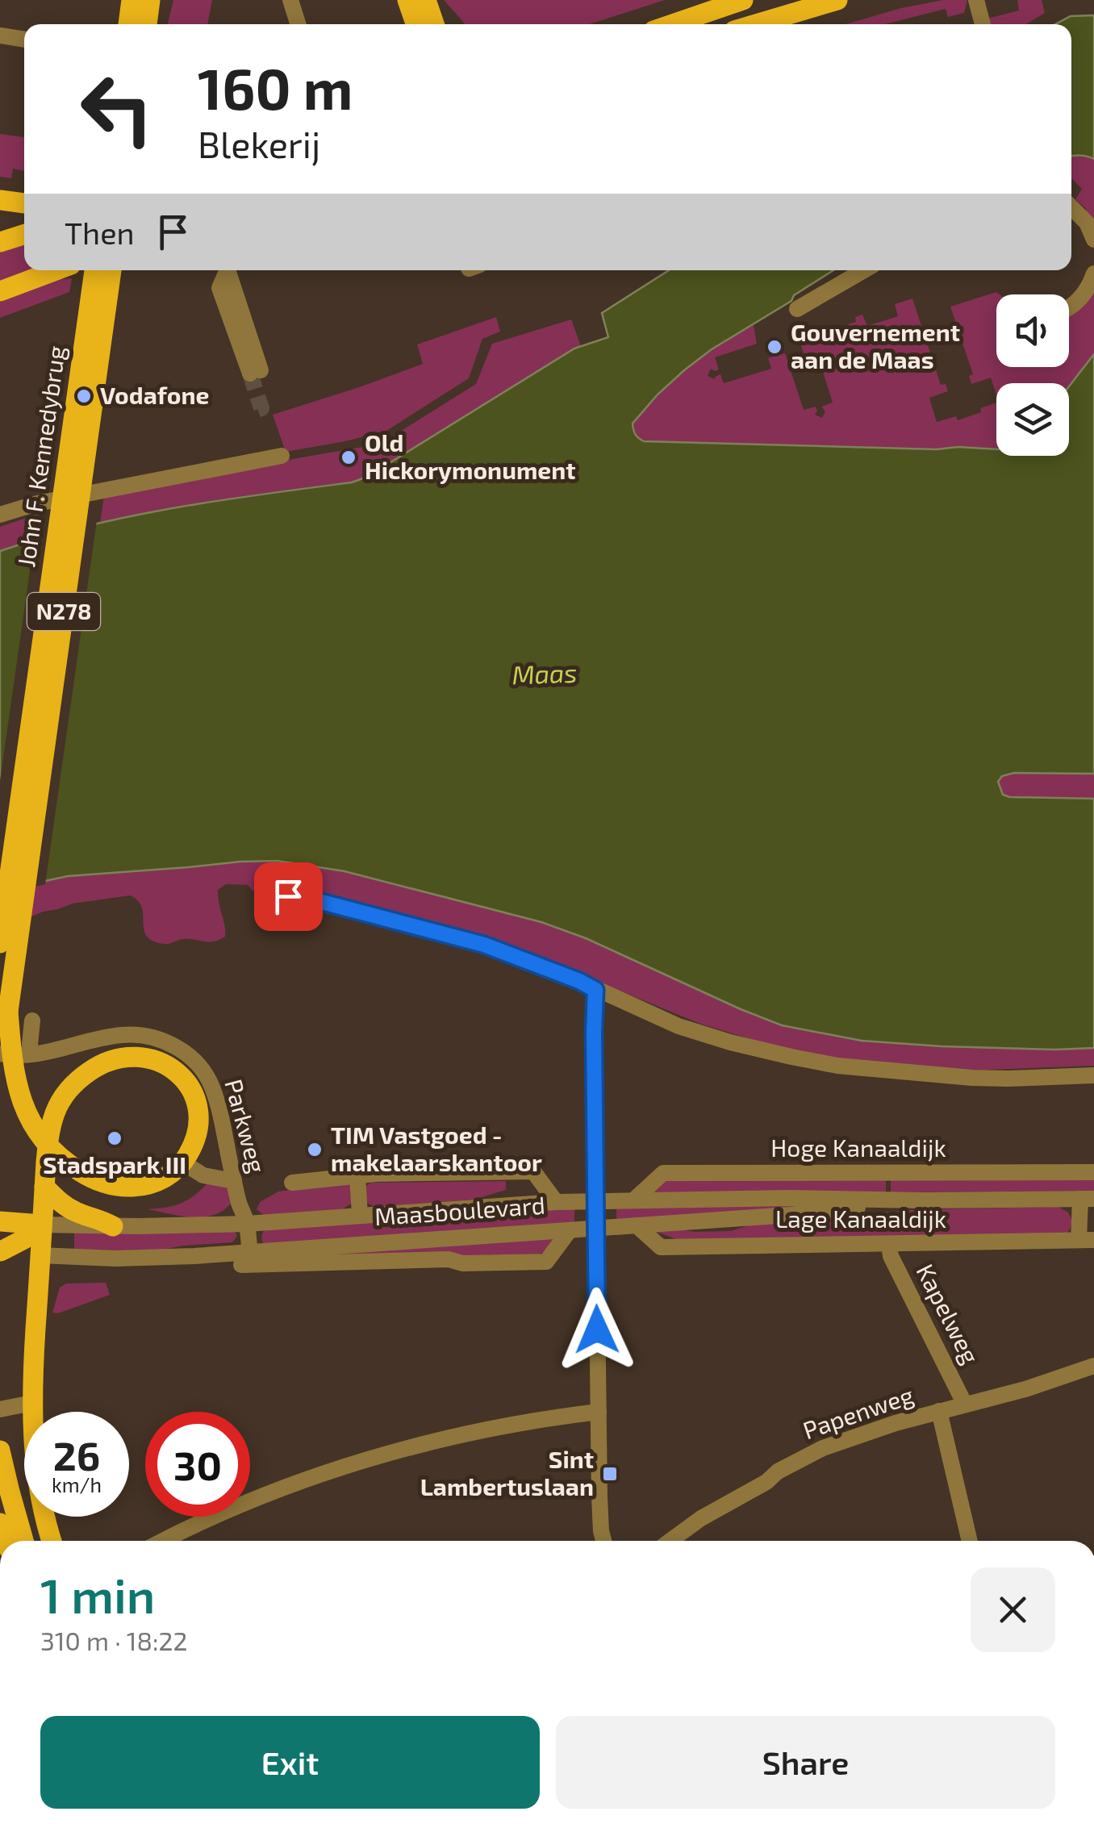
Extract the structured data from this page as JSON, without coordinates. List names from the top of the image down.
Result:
{
  "streets": {
    "main road": ["John F. Kennedybrug", "N278", "Maasboulevard"],
    "street": [
      "Parkweg",
      "Hoge Kanaaldijk",
      "Lage Kanaaldijk",
      "Kapelweg",
      "Papenweg"
    ]
  },
  "crossings": [
    ["Parkweg", "Maasboulevard"],
    ["Hoge Kanaaldijk", "Maasboulevard"],
    ["Maasboulevard", "Lage Kanaaldijk"],
    ["Lage Kanaaldijk", "Kapelweg"],
    ["Kapelweg", "Papenweg"]
  ],
  "water": ["Maas"],
  "places": {
    "other": [
      "Gouvernement aan de Maas",
      "Vodafone",
      "Old Hickorymonument",
      "Stadspark III",
      "TIM Vastgoed - makelaarskantoor"
    ],
    "transit": ["Sint Lambertuslaan"]
  },
  "page": {
    "turn": ["160 m", "Blekerij"],
    "then": "Then",
    "speed": "26 km/h",
    "limit": "30",
    "heading": ["1 min", "310 m · 18:22"],
    "buttons": ["Exit", "Share"]
  }
}
